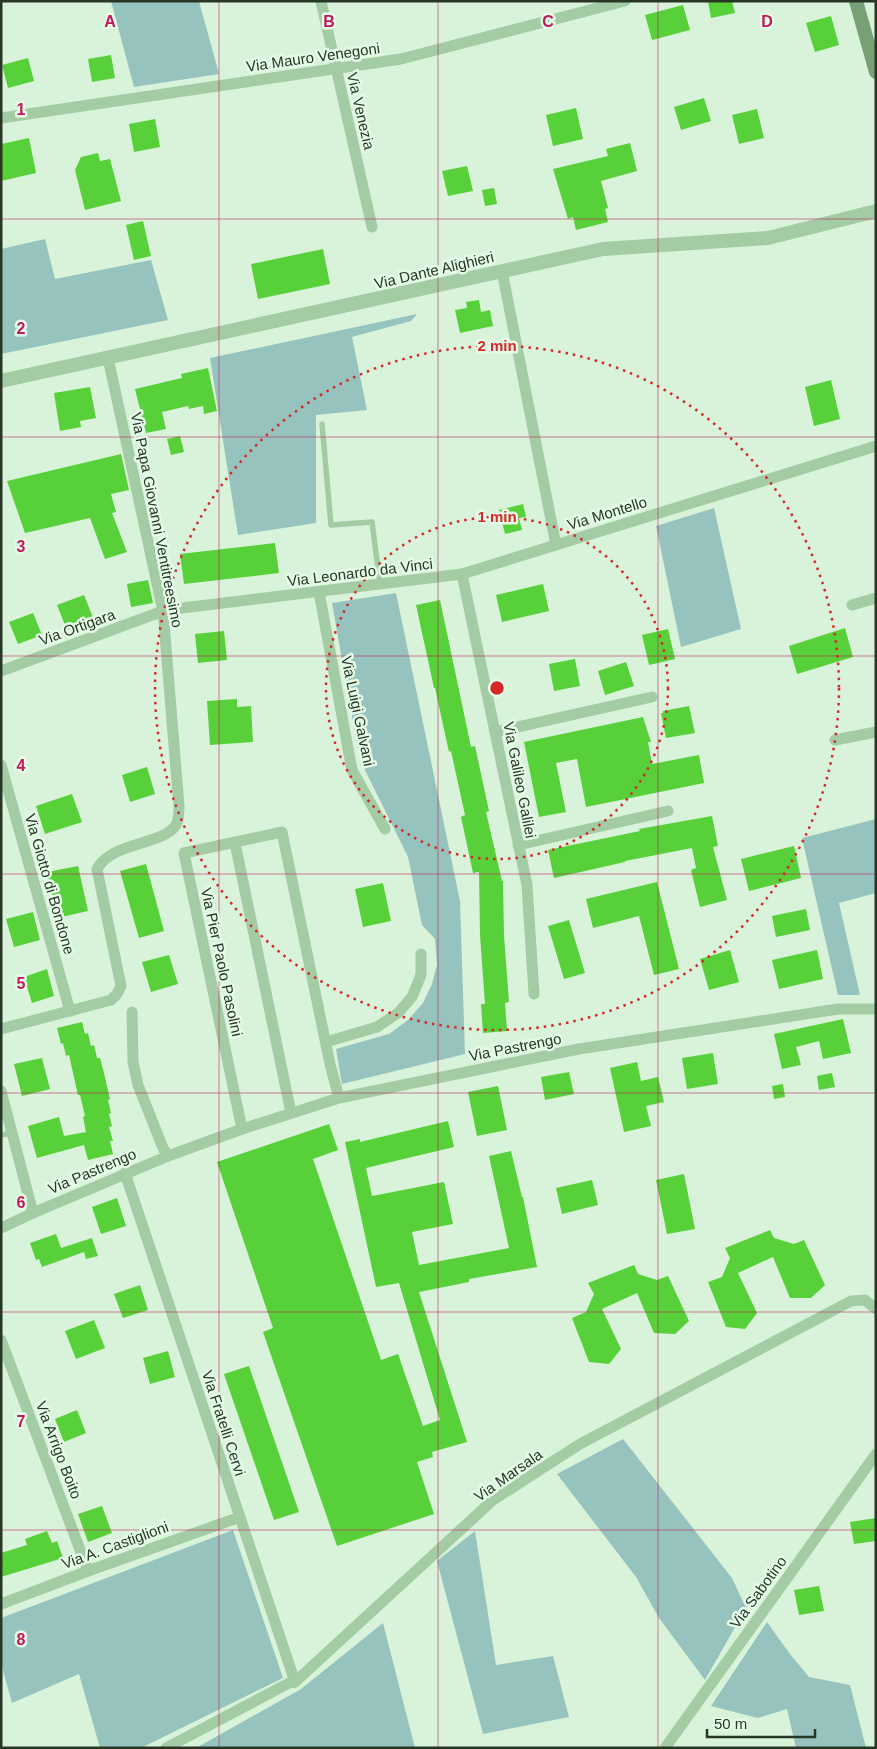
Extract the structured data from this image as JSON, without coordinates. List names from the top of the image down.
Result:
{
  "streets": {
    "street": [
      "Via Mauro Venegoni",
      "Via Venezia",
      "Via Dante Alighieri",
      "Via Montello",
      "Via Papa Giovanni Ventitreesimo",
      "Via Leonardo da Vinci",
      "Via Ortigara",
      "Via Luigi Galvani",
      "Via Galileo Galilei",
      "Via Giotto di Bondone",
      "Via Pier Paolo Pasolini",
      "Via Pastrengo",
      "Via Fratelli Cervi",
      "Via Arrigo Boito",
      "Via Marsala",
      "Via A. Castiglioni",
      "Via Sabotino"
    ]
  },
  "crossings": [
    ["Via Mauro Venegoni", "Via Venezia"],
    ["Via Dante Alighieri", "Via Montello"],
    ["Via Dante Alighieri", "Via Papa Giovanni Ventitreesimo"],
    ["Via Montello", "Via Leonardo da Vinci"],
    ["Via Papa Giovanni Ventitreesimo", "Via Leonardo da Vinci"],
    ["Via Papa Giovanni Ventitreesimo", "Via Ortigara"],
    ["Via Papa Giovanni Ventitreesimo", "Via Giotto di Bondone"],
    ["Via Leonardo da Vinci", "Via Ortigara"],
    ["Via Leonardo da Vinci", "Via Luigi Galvani"],
    ["Via Leonardo da Vinci", "Via Galileo Galilei"],
    ["Via Pier Paolo Pasolini", "Via Pastrengo"],
    ["Via Pastrengo", "Via Fratelli Cervi"],
    ["Via Fratelli Cervi", "Via Marsala"],
    ["Via Fratelli Cervi", "Via A. Castiglioni"],
    ["Via Arrigo Boito", "Via A. Castiglioni"]
  ],
  "scale_bar": "50 m",
  "grid": {
    "columns": [
      "A",
      "B",
      "C",
      "D"
    ],
    "rows": [
      "1",
      "2",
      "3",
      "4",
      "5",
      "6",
      "7",
      "8"
    ]
  },
  "rings": ["2 min", "1 min"]
}
